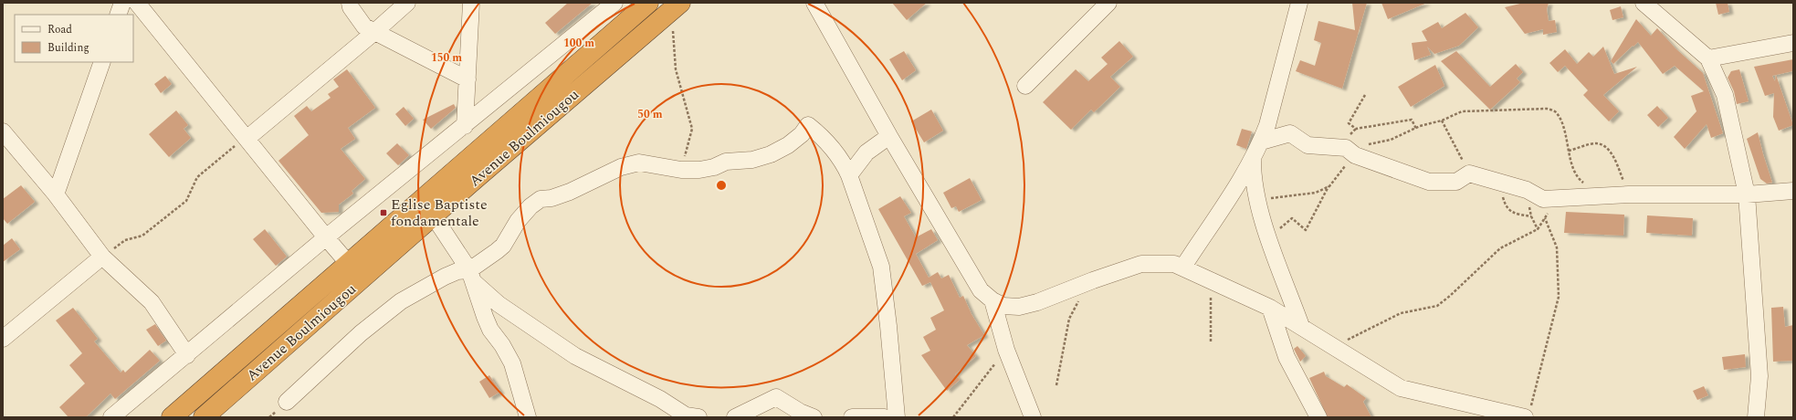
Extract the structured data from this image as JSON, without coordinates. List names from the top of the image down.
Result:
{
  "streets": {
    "highway": ["Avenue Boulmiougou"]
  },
  "places": {
    "transit": ["Eglise Baptiste fondamentale"]
  },
  "legend": ["Road", "Building"],
  "rings": ["100 m", "150 m", "50 m"]
}
